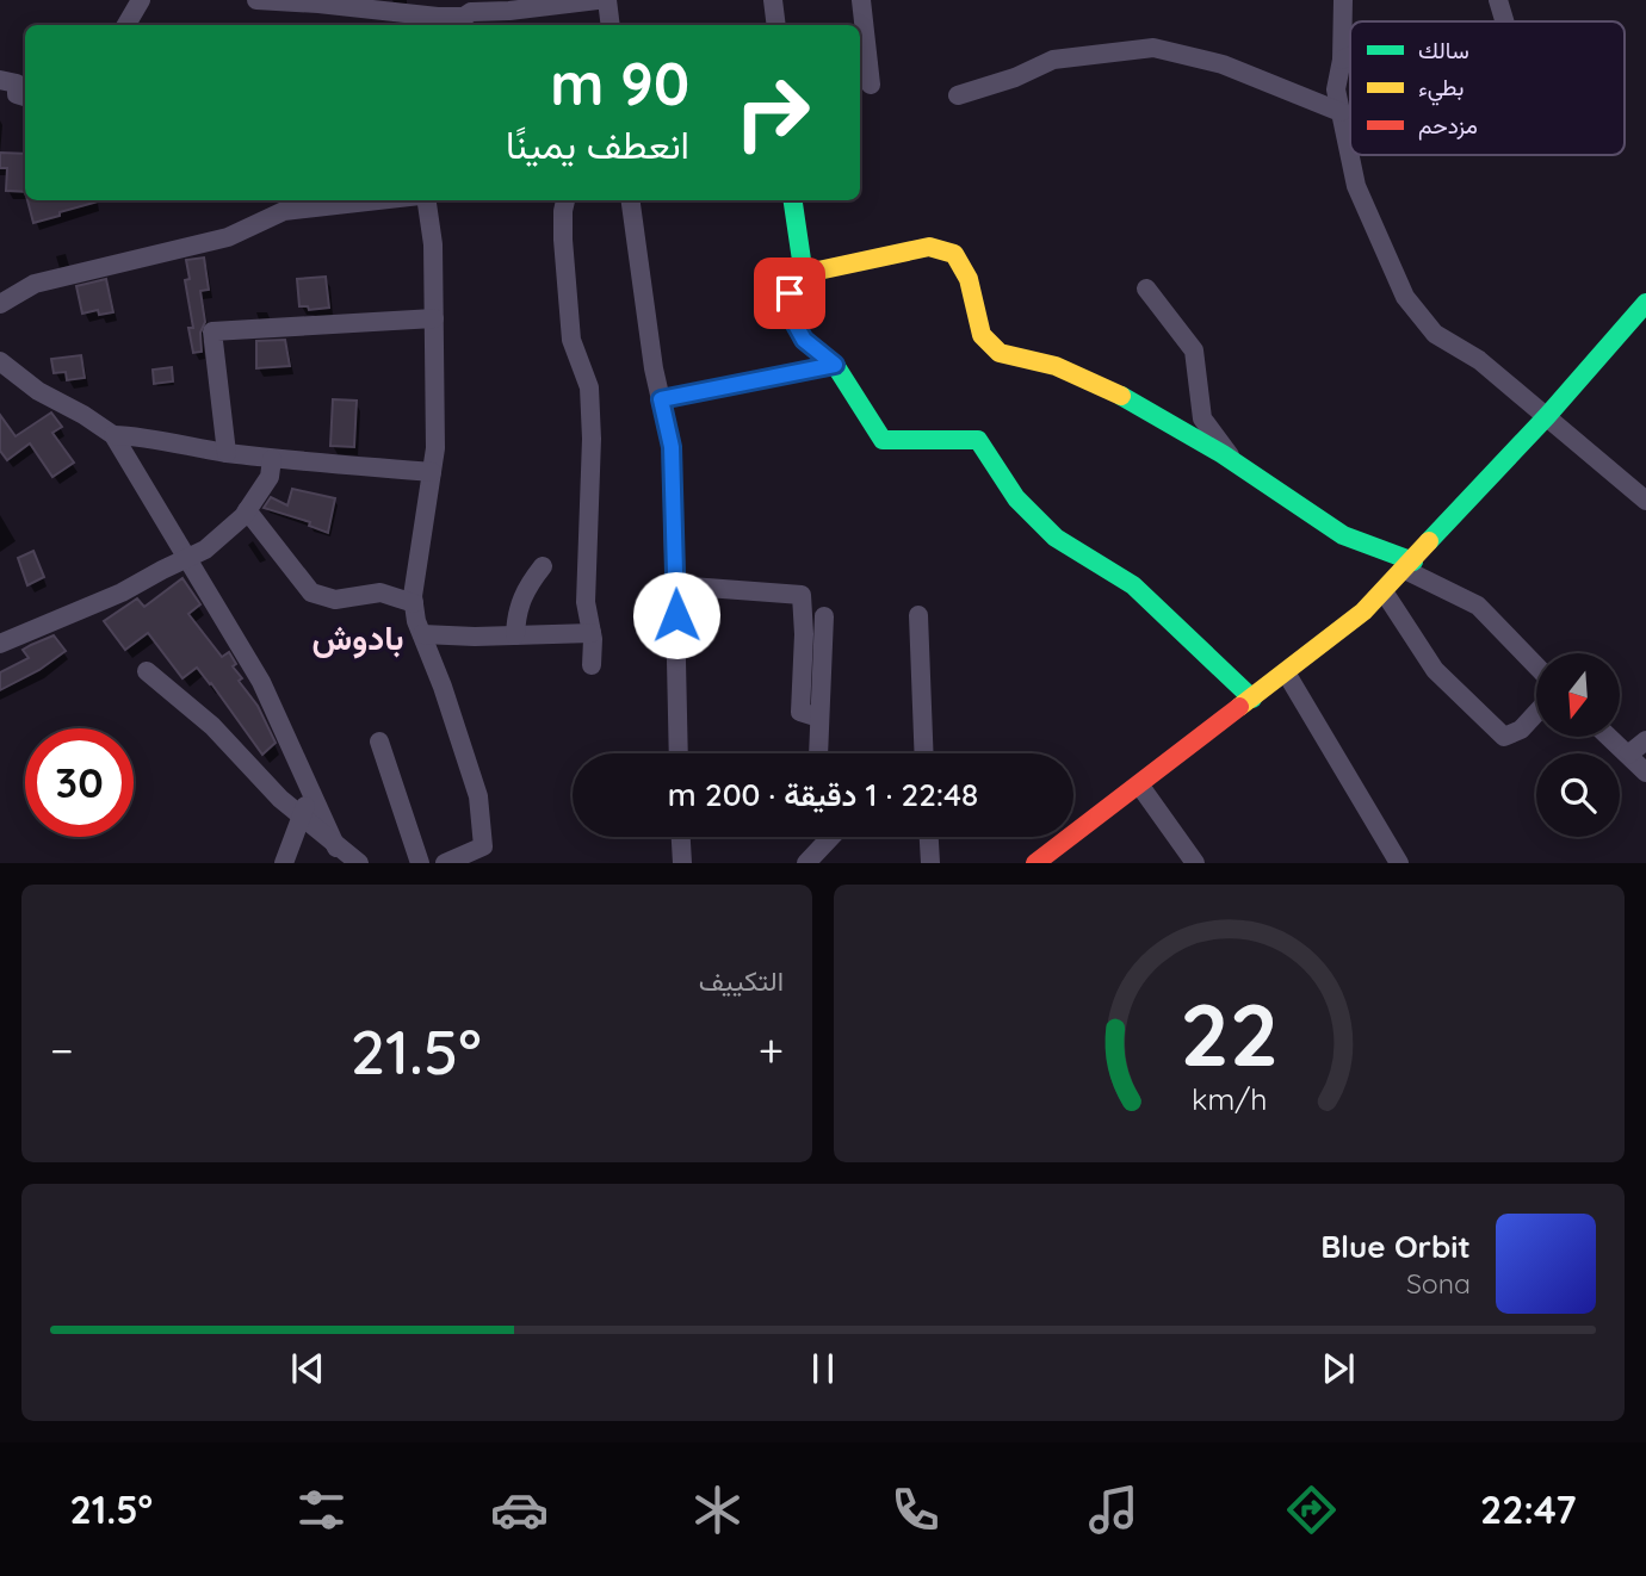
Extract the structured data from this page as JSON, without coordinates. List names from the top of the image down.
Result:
{
  "districts": ["بادوش"],
  "legend": ["سالك", "بطيء", "مزدحم"],
  "north": "bottom",
  "page": {
    "turn": ["90 m", "انعطف يمينًا"],
    "limit": "30",
    "trip": "22:48 · 1 دقيقة · 200 m",
    "tile": "التكييف",
    "heat": ["−", "21.5°", "+"],
    "song": ["Blue Orbit", "Sona"],
    "tabs": ["22:47", "21.5°"],
    "gauge": ["22", "km/h"]
  }
}
